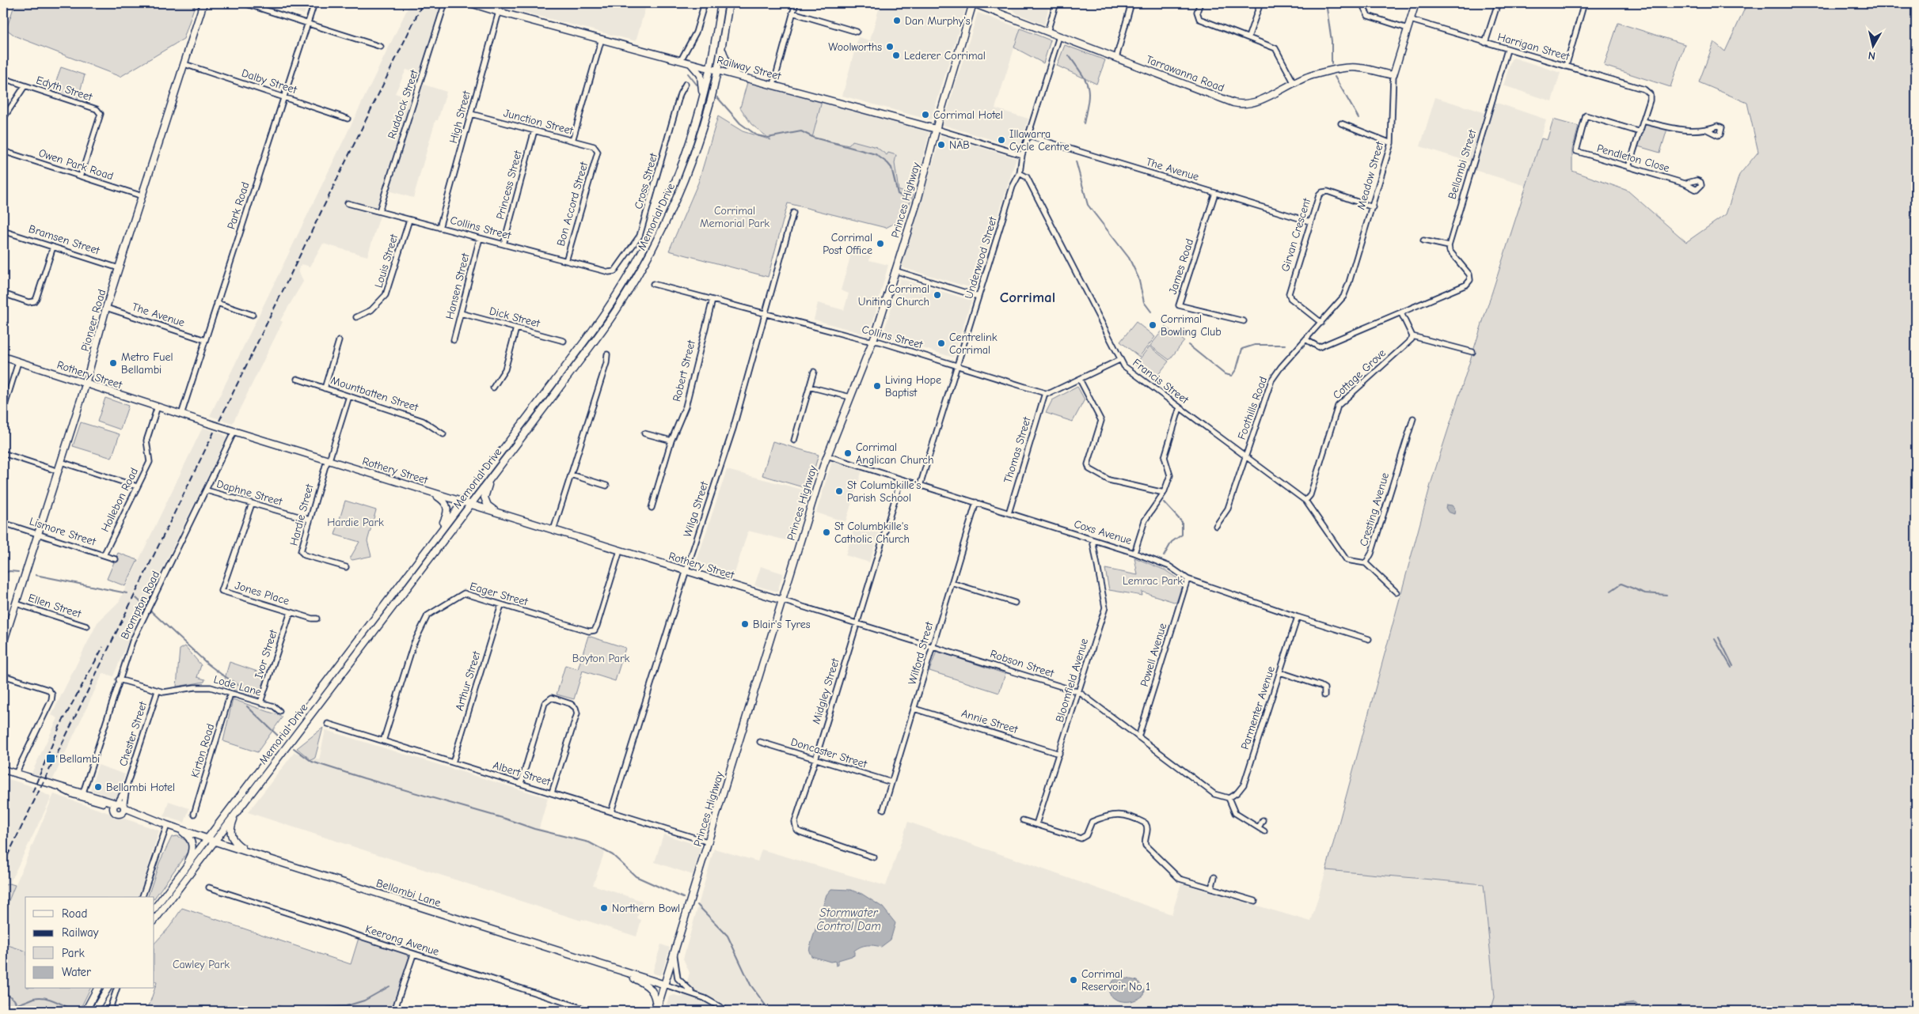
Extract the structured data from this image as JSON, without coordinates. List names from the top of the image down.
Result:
{
  "streets": {
    "main road": [
      "Railway Street",
      "Tarrawanna Road",
      "Meadow Street",
      "Princes Highway",
      "Memorial Drive",
      "Pioneer Road",
      "Rothery Street",
      "Bellambi Lane"
    ],
    "street": [
      "Harrigan Street",
      "Dalby Street",
      "Edyth Street",
      "Ruddock Street",
      "High Street",
      "Junction Street",
      "Pendleton Close",
      "Owen Park Road",
      "Bellambi Street",
      "The Avenue",
      "Cross Street",
      "Princess Street",
      "Bon Accord Street",
      "Park Road",
      "Collins Street",
      "Girvan Crescent",
      "Bramsen Street",
      "Underwood Street",
      "Louis Street",
      "James Road",
      "Hansen Street",
      "Dick Street",
      "Robert Street",
      "Cottage Grove",
      "Francis Street",
      "Mountbatten Street",
      "Foothills Road",
      "Thomas Street",
      "Daphne Street",
      "Hollebon Road",
      "Wilga Street",
      "Cresting Avenue",
      "Hardie Street",
      "Lismore Street",
      "Coxs Avenue",
      "Jones Place",
      "Eager Street",
      "Brompton Road",
      "Ellen Street",
      "Wilford Street",
      "Ivor Street",
      "Powell Avenue",
      "Robson Street",
      "Bloomfield Avenue",
      "Arthur Street",
      "Lode Lane",
      "Midgley Street",
      "Parmenter Avenue",
      "Annie Street",
      "Chester Street",
      "Kirton Road",
      "Doncaster Street",
      "Albert Street",
      "Keerong Avenue"
    ]
  },
  "crossings": [
    ["Harrigan Street", "Bellambi Street"],
    ["Harrigan Street", "Meadow Street"],
    ["Railway Street", "High Street"],
    ["Railway Street", "Princes Highway"],
    ["Railway Street", "Memorial Drive"],
    ["Railway Street", "Underwood Street"],
    ["Tarrawanna Road", "Meadow Street"],
    ["Tarrawanna Road", "Princes Highway"],
    ["Tarrawanna Road", "Underwood Street"],
    ["Dalby Street", "Park Road"],
    ["Dalby Street", "Pioneer Road"],
    ["Edyth Street", "Owen Park Road"],
    ["Ruddock Street", "Collins Street"],
    ["High Street", "Junction Street"],
    ["High Street", "Collins Street"],
    ["Junction Street", "Princess Street"],
    ["Junction Street", "Bon Accord Street"],
    ["Owen Park Road", "Pioneer Road"],
    ["The Avenue", "Park Road"],
    ["The Avenue", "Girvan Crescent"],
    ["The Avenue", "Underwood Street"],
    ["The Avenue", "James Road"],
    ["The Avenue", "Pioneer Road"],
    ["Meadow Street", "Girvan Crescent"],
    ["Meadow Street", "Foothills Road"],
    ["Cross Street", "Collins Street"],
    ["Princess Street", "Collins Street"],
    ["Princes Highway", "Collins Street"],
    ["Princes Highway", "Rothery Street"],
    ["Princes Highway", "Coxs Avenue"],
    ["Princes Highway", "Robson Street"],
    ["Princes Highway", "Albert Street"],
    ["Princes Highway", "Bellambi Lane"],
    ["Bon Accord Street", "Collins Street"],
    ["Park Road", "Rothery Street"],
    ["Memorial Drive", "Rothery Street"],
    ["Memorial Drive", "Bellambi Lane"],
    ["Collins Street", "Underwood Street"],
    ["Collins Street", "Louis Street"],
    ["Collins Street", "Hansen Street"],
    ["Collins Street", "Robert Street"],
    ["Collins Street", "Thomas Street"],
    ["Collins Street", "Wilga Street"],
    ["Bramsen Street", "Pioneer Road"],
    ["Underwood Street", "Francis Street"],
    ["Underwood Street", "Coxs Avenue"],
    ["Hansen Street", "Dick Street"],
    ["Pioneer Road", "Rothery Street"],
    ["Pioneer Road", "Lismore Street"],
    ["Pioneer Road", "Ellen Street"],
    ["Cottage Grove", "Francis Street"],
    ["Cottage Grove", "Cresting Avenue"],
    ["Rothery Street", "Hollebon Road"],
    ["Rothery Street", "Wilga Street"],
    ["Rothery Street", "Hardie Street"],
    ["Rothery Street", "Eager Street"],
    ["Rothery Street", "Brompton Road"],
    ["Rothery Street", "Robson Street"],
    ["Francis Street", "Foothills Road"],
    ["Francis Street", "Cresting Avenue"],
    ["Mountbatten Street", "Hardie Street"],
    ["Thomas Street", "Coxs Avenue"],
    ["Daphne Street", "Hardie Street"],
    ["Daphne Street", "Jones Place"],
    ["Daphne Street", "Brompton Road"],
    ["Hollebon Road", "Lismore Street"],
    ["Wilga Street", "Albert Street"],
    ["Coxs Avenue", "Wilford Street"],
    ["Coxs Avenue", "Powell Avenue"],
    ["Coxs Avenue", "Bloomfield Avenue"],
    ["Coxs Avenue", "Midgley Street"],
    ["Coxs Avenue", "Parmenter Avenue"],
    ["Jones Place", "Ivor Street"],
    ["Eager Street", "Arthur Street"],
    ["Eager Street", "Albert Street"],
    ["Brompton Road", "Lode Lane"],
    ["Wilford Street", "Robson Street"],
    ["Wilford Street", "Annie Street"],
    ["Wilford Street", "Doncaster Street"],
    ["Ivor Street", "Lode Lane"],
    ["Powell Avenue", "Robson Street"],
    ["Robson Street", "Bloomfield Avenue"],
    ["Robson Street", "Midgley Street"],
    ["Robson Street", "Parmenter Avenue"],
    ["Bloomfield Avenue", "Annie Street"],
    ["Arthur Street", "Albert Street"],
    ["Lode Lane", "Chester Street"],
    ["Lode Lane", "Kirton Road"],
    ["Midgley Street", "Doncaster Street"]
  ],
  "districts": ["Corrimal"],
  "water": ["Stormwater Control Dam"],
  "parks": [
    "Corrimal Memorial Park",
    "Hardie Park",
    "Lemrac Park",
    "Boyton Park",
    "Cawley Park"
  ],
  "places": {
    "other": [
      "Dan Murphy's",
      "Woolworths",
      "Lederer Corrimal",
      "Corrimal Hotel",
      "Illawarra Cycle Centre",
      "NAB",
      "Corrimal Post Office",
      "Corrimal Uniting Church",
      "Corrimal Bowling Club",
      "Centrelink Corrimal",
      "Metro Fuel Bellambi",
      "Living Hope Baptist",
      "Corrimal Anglican Church",
      "St Columbkille's Parish School",
      "St Columbkille's Catholic Church",
      "Blair's Tyres",
      "Bellambi Hotel",
      "Northern Bowl",
      "Corrimal Reservoir No 1"
    ],
    "transit": ["Bellambi"]
  },
  "legend": [
    "Road",
    "Railway",
    "Park",
    "Water"
  ],
  "north": "bottom"
}
